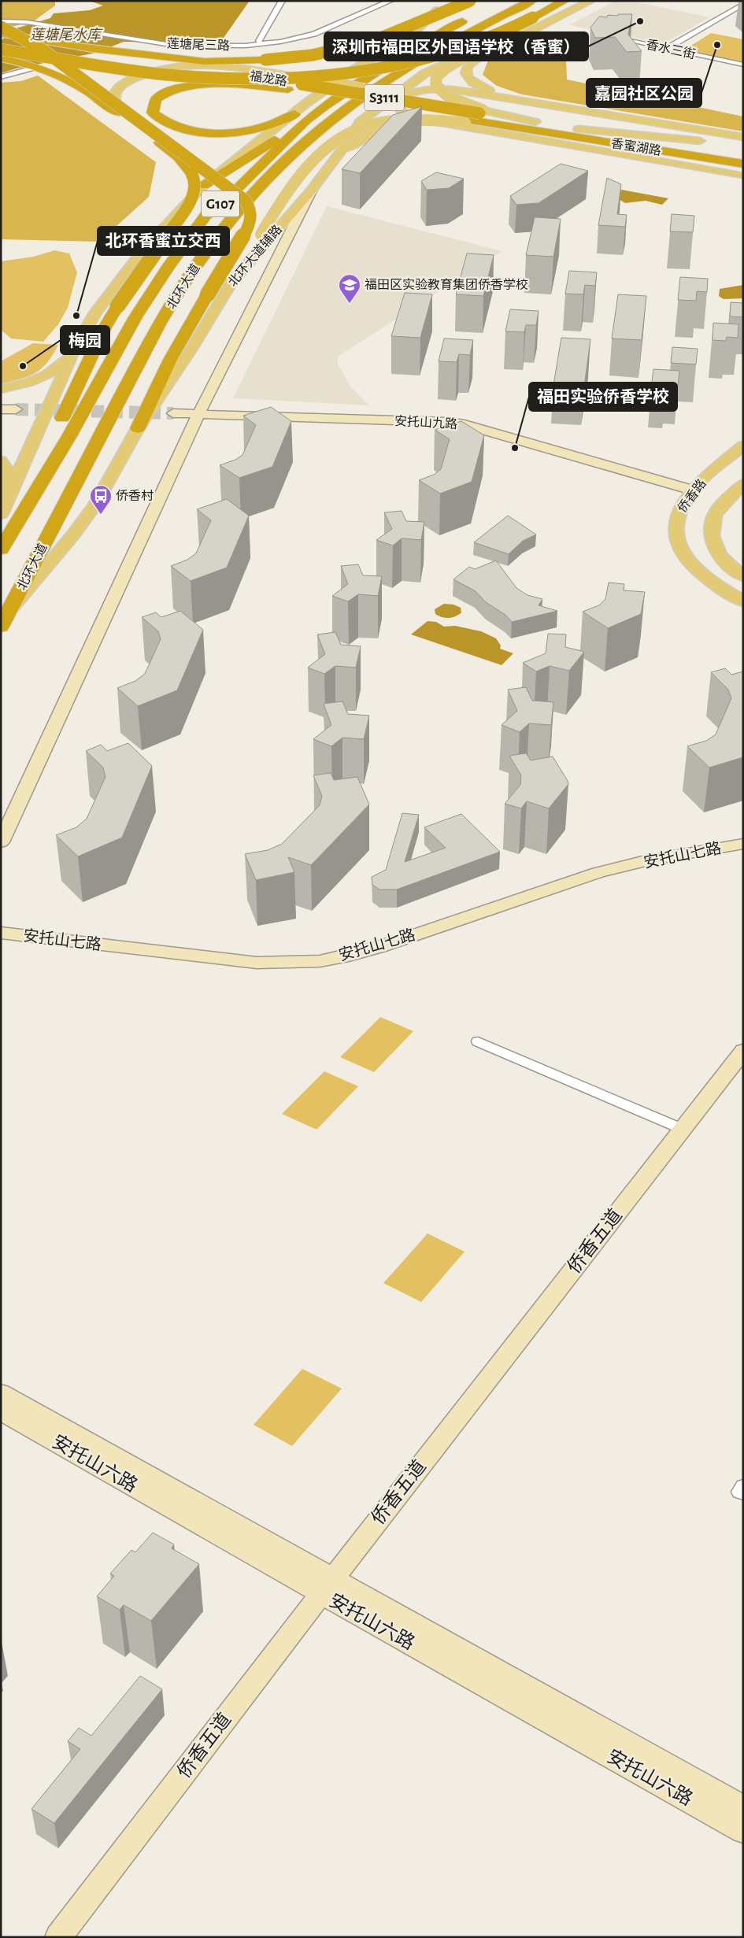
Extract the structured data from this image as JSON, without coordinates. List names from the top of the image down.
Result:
{
  "streets": {
    "highway": [
      "福龙路",
      "S3111",
      "香蜜湖路",
      "G107",
      "北环大道"
    ],
    "main road": ["北环大道辅路", "侨香路"],
    "street": [
      "莲塘尾三路",
      "香水三街",
      "安托山九路",
      "安托山七路",
      "侨香五道",
      "安托山六路"
    ]
  },
  "crossings": [
    ["福龙路", "香蜜湖路"],
    ["北环大道辅路", "北环大道"],
    ["安托山九路", "侨香路"],
    ["侨香五道", "安托山六路"]
  ],
  "water": ["莲塘尾水库"],
  "places": {
    "other": [
      "深圳市福田区外国语学校（香蜜）",
      "嘉园社区公园",
      "北环香蜜立交西",
      "梅园",
      "福田实验侨香学校"
    ],
    "school or university": ["福田区实验教育集团侨香学校"],
    "bus stop": ["侨香村"]
  }
}
